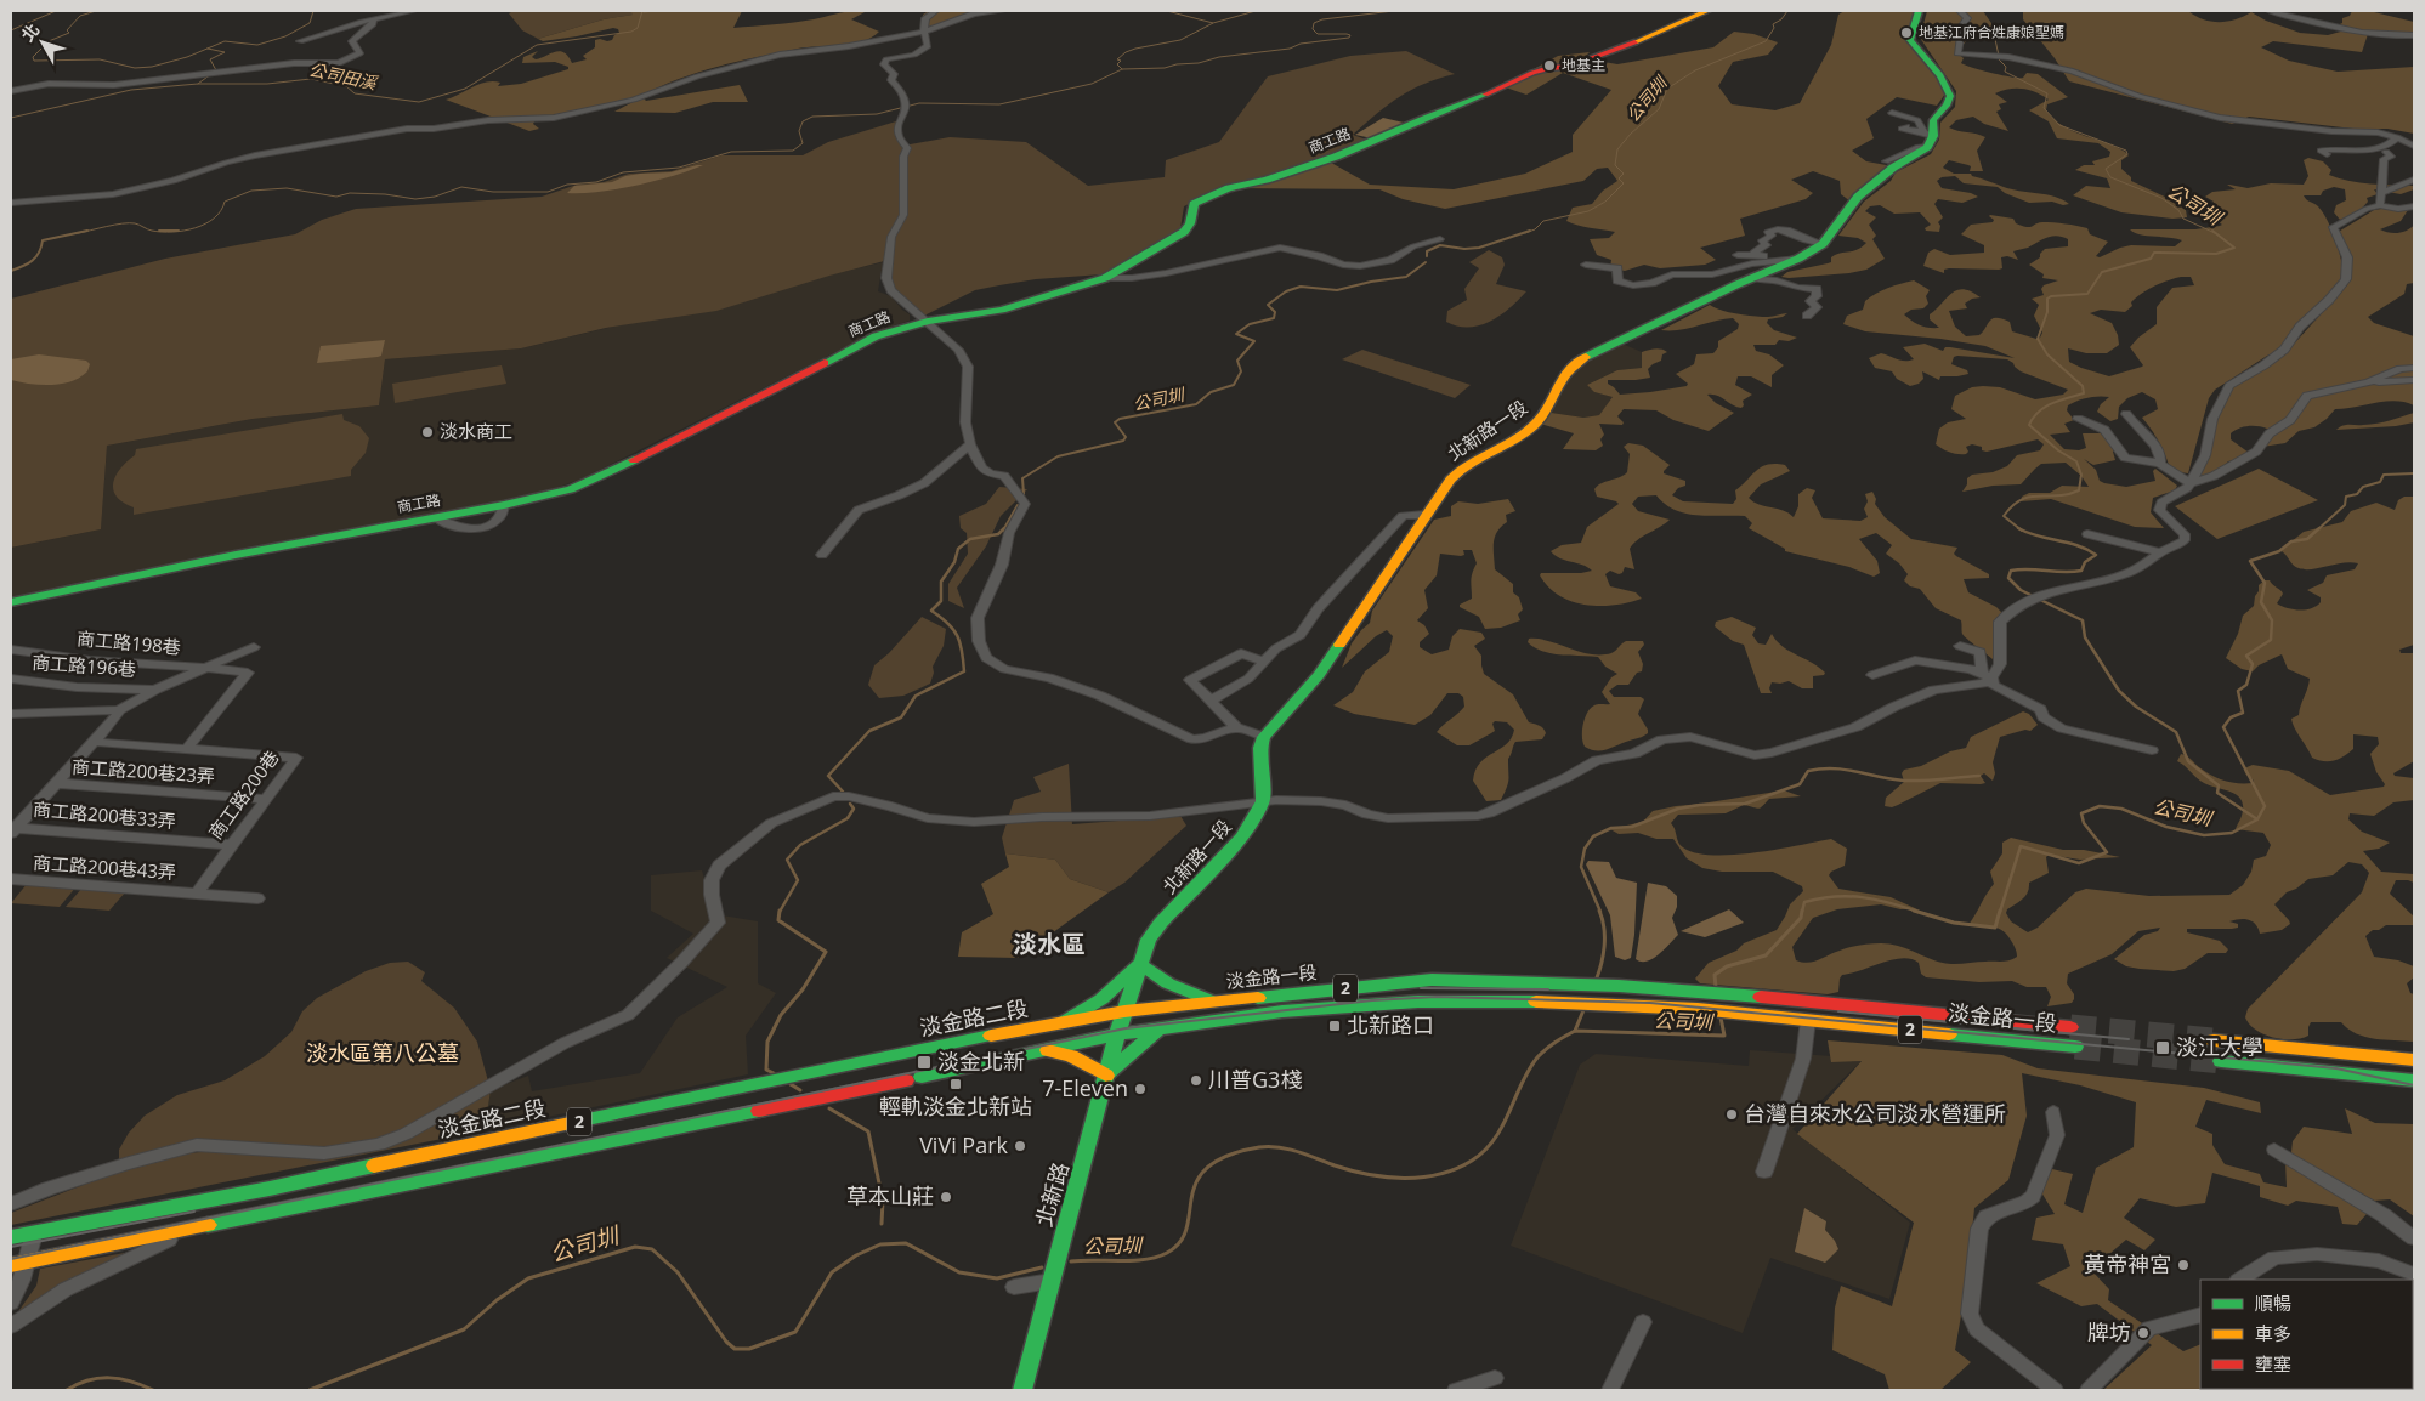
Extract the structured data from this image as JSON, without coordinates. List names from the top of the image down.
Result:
{
  "streets": {
    "main road": [
      "商工路",
      "北新路一段",
      "淡金路一段",
      "2",
      "淡金路二段",
      "北新路"
    ],
    "street": [
      "商工路198巷",
      "商工路196巷",
      "商工路200巷23弄",
      "商工路200巷",
      "商工路200巷33弄",
      "商工路200巷43弄"
    ]
  },
  "crossings": [
    ["北新路一段", "淡金路一段"],
    ["北新路一段", "淡金路二段"],
    ["北新路一段", "北新路"],
    ["商工路198巷", "商工路200巷"],
    ["商工路200巷23弄", "商工路200巷"],
    ["商工路200巷", "商工路200巷33弄"],
    ["商工路200巷", "商工路200巷43弄"],
    ["淡金路一段", "2"],
    ["淡金路一段", "淡金路二段"],
    ["淡金路一段", "北新路"],
    ["2", "北新路"],
    ["淡金路二段", "北新路"]
  ],
  "districts": ["淡水區"],
  "water": ["公司田溪", "公司圳"],
  "parks": ["淡水區第八公墓"],
  "places": {
    "other": [
      "地基江府合姓康娘聖媽",
      "地基主",
      "淡水商工",
      "川普G3棧",
      "7-Eleven",
      "台灣自來水公司淡水營運所",
      "ViVi Park",
      "草本山莊",
      "黃帝神宮",
      "牌坊"
    ],
    "transit": [
      "北新路口",
      "淡江大學",
      "淡金北新",
      "輕軌淡金北新站"
    ]
  },
  "legend": ["順暢", "車多", "壅塞"],
  "north": "top left"
}
